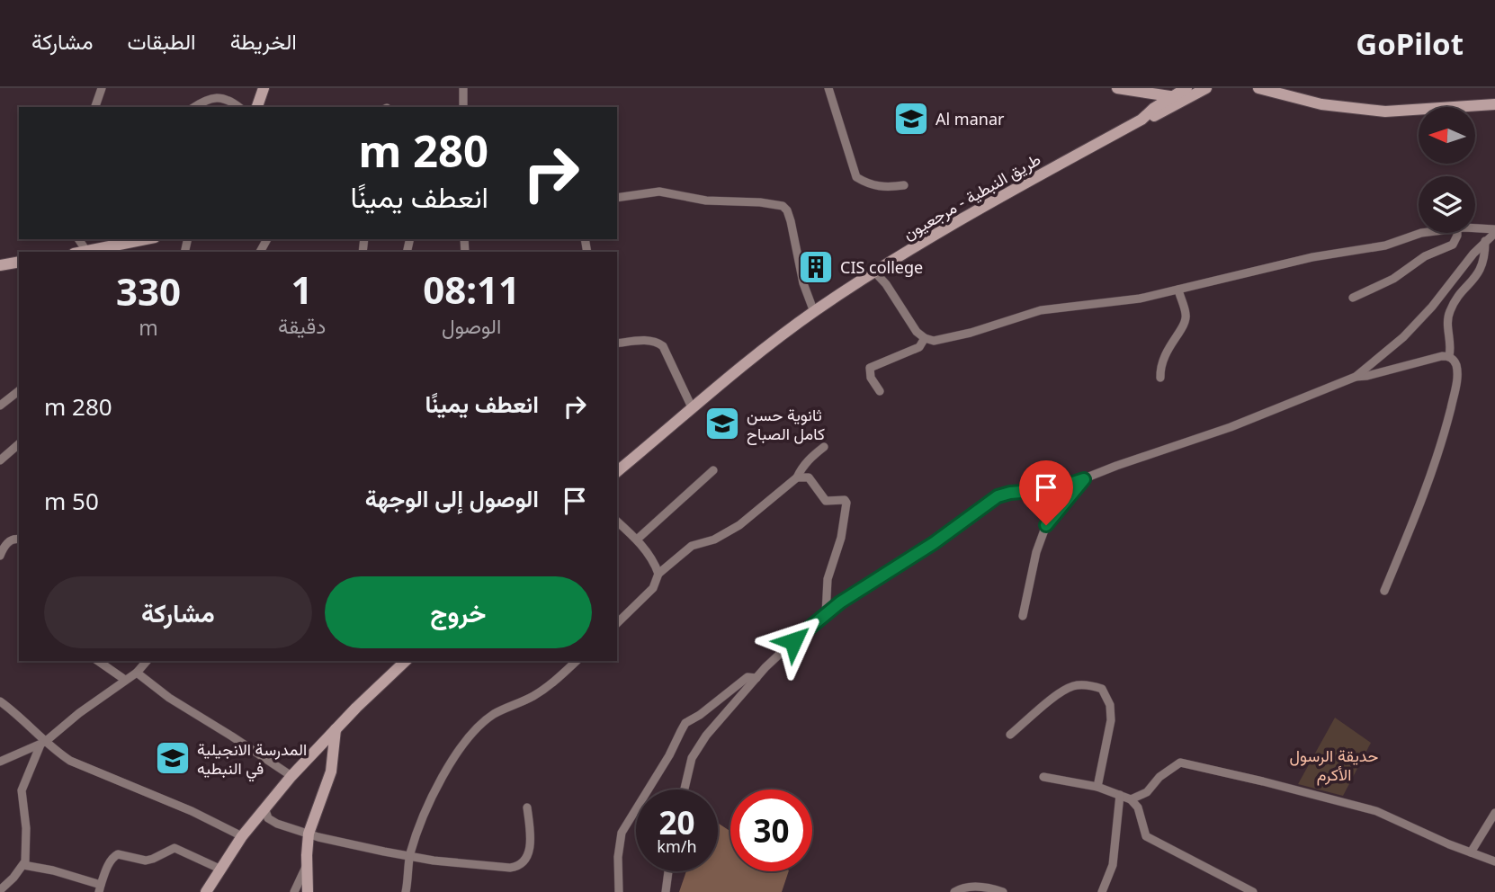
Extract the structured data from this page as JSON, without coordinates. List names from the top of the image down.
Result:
{
  "streets": {
    "main road": ["طريق النبطية - مرجعيون"]
  },
  "parks": ["حديقة الرسول الأكرم"],
  "places": {
    "school or university": ["Al manar", "ثانوية حسن كامل الصباح", "المدرسة الانجيلية في النبطيه"],
    "building": ["CIS college"]
  },
  "north": "left",
  "page": {
    "header": "GoPilot",
    "nav": ["الخريطة", "الطبقات", "مشاركة"],
    "turn": ["280 m", "انعطف يمينًا"],
    "eta": [
      "08:11",
      "الوصول",
      "1",
      "دقيقة",
      "330",
      "m"
    ],
    "list": [
      {
        "name": "انعطف يمينًا",
        "value": "280 m"
      },
      {
        "name": "الوصول إلى الوجهة",
        "value": "50 m"
      }
    ],
    "buttons": ["خروج", "مشاركة"],
    "speed": "20 km/h",
    "limit": "30"
  }
}
